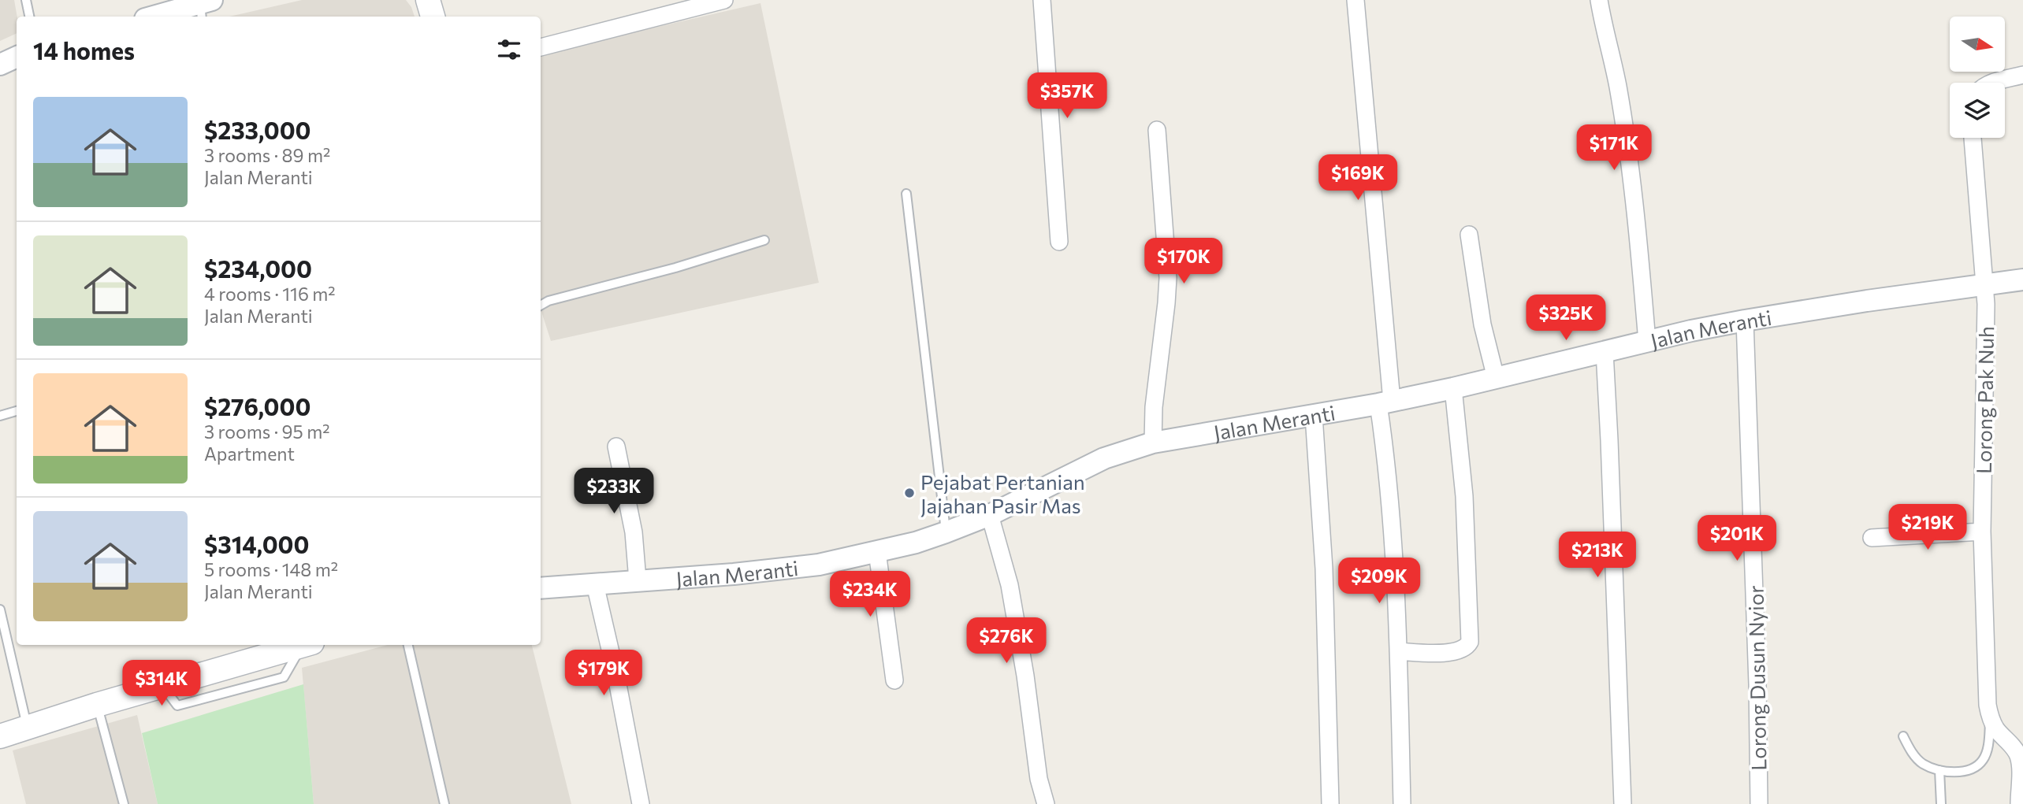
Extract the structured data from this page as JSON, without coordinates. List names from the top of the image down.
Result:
{
  "streets": {
    "street": ["Jalan Meranti", "Lorong Pak Nuh", "Lorong Dusun Nyior"]
  },
  "crossings": [
    ["Jalan Meranti", "Lorong Pak Nuh"],
    ["Jalan Meranti", "Lorong Dusun Nyior"]
  ],
  "places": ["Pejabat Pertanian Jajahan Pasir Mas"],
  "north": "right",
  "page": {
    "heading": "14 homes",
    "price": [
      "$357K",
      "$171K",
      "$169K",
      "$170K",
      "$325K",
      "$233K",
      "$219K",
      "$201K",
      "$213K",
      "$209K",
      "$234K",
      "$276K",
      "$179K",
      "$314K"
    ],
    "list": [
      {
        "name": "$233,000",
        "note": "3 rooms · 89 m² · Jalan Meranti"
      },
      {
        "name": "$234,000",
        "note": "4 rooms · 116 m² · Jalan Meranti"
      },
      {
        "name": "$276,000",
        "note": "3 rooms · 95 m² · Apartment"
      },
      {
        "name": "$314,000",
        "note": "5 rooms · 148 m² · Jalan Meranti"
      }
    ]
  }
}
